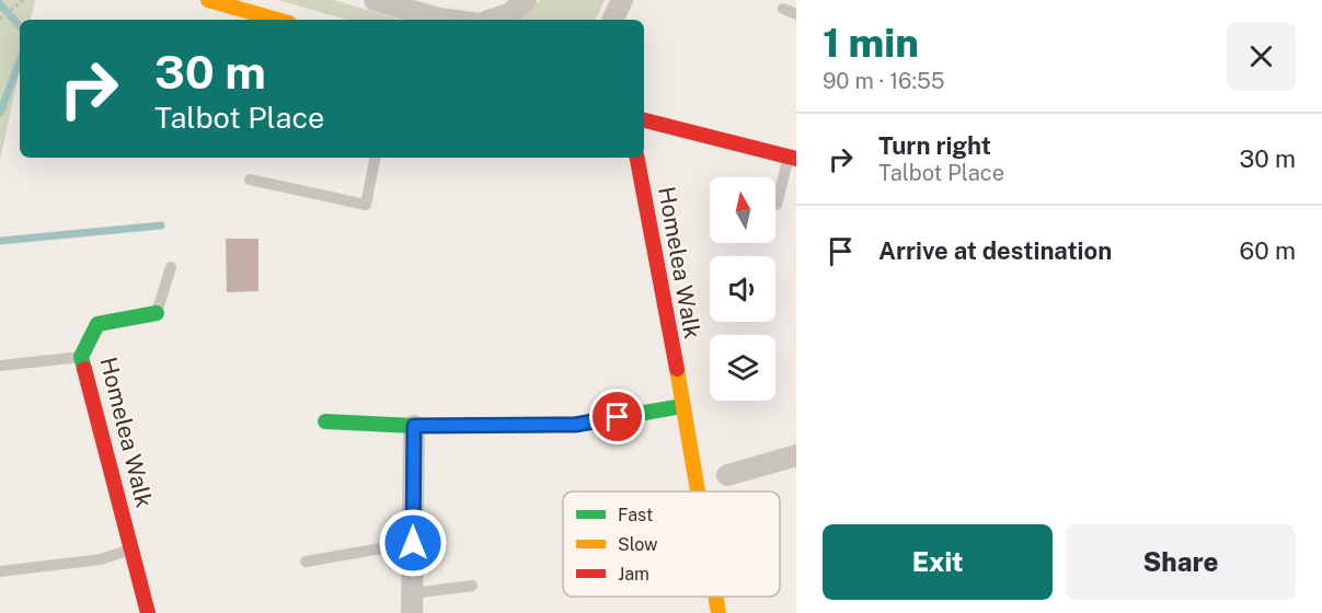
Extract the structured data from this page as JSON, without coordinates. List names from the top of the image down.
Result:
{
  "streets": {
    "street": ["Homelea Walk"]
  },
  "legend": ["Fast", "Slow", "Jam"],
  "north": "top",
  "page": {
    "heading": ["1 min", "90 m · 16:55"],
    "turn": ["30 m", "Talbot Place"],
    "list": [
      {
        "name": "Turn right",
        "note": "Talbot Place",
        "value": "30 m"
      },
      {
        "name": "Arrive at destination",
        "value": "60 m"
      }
    ],
    "buttons": ["Exit", "Share"]
  }
}
